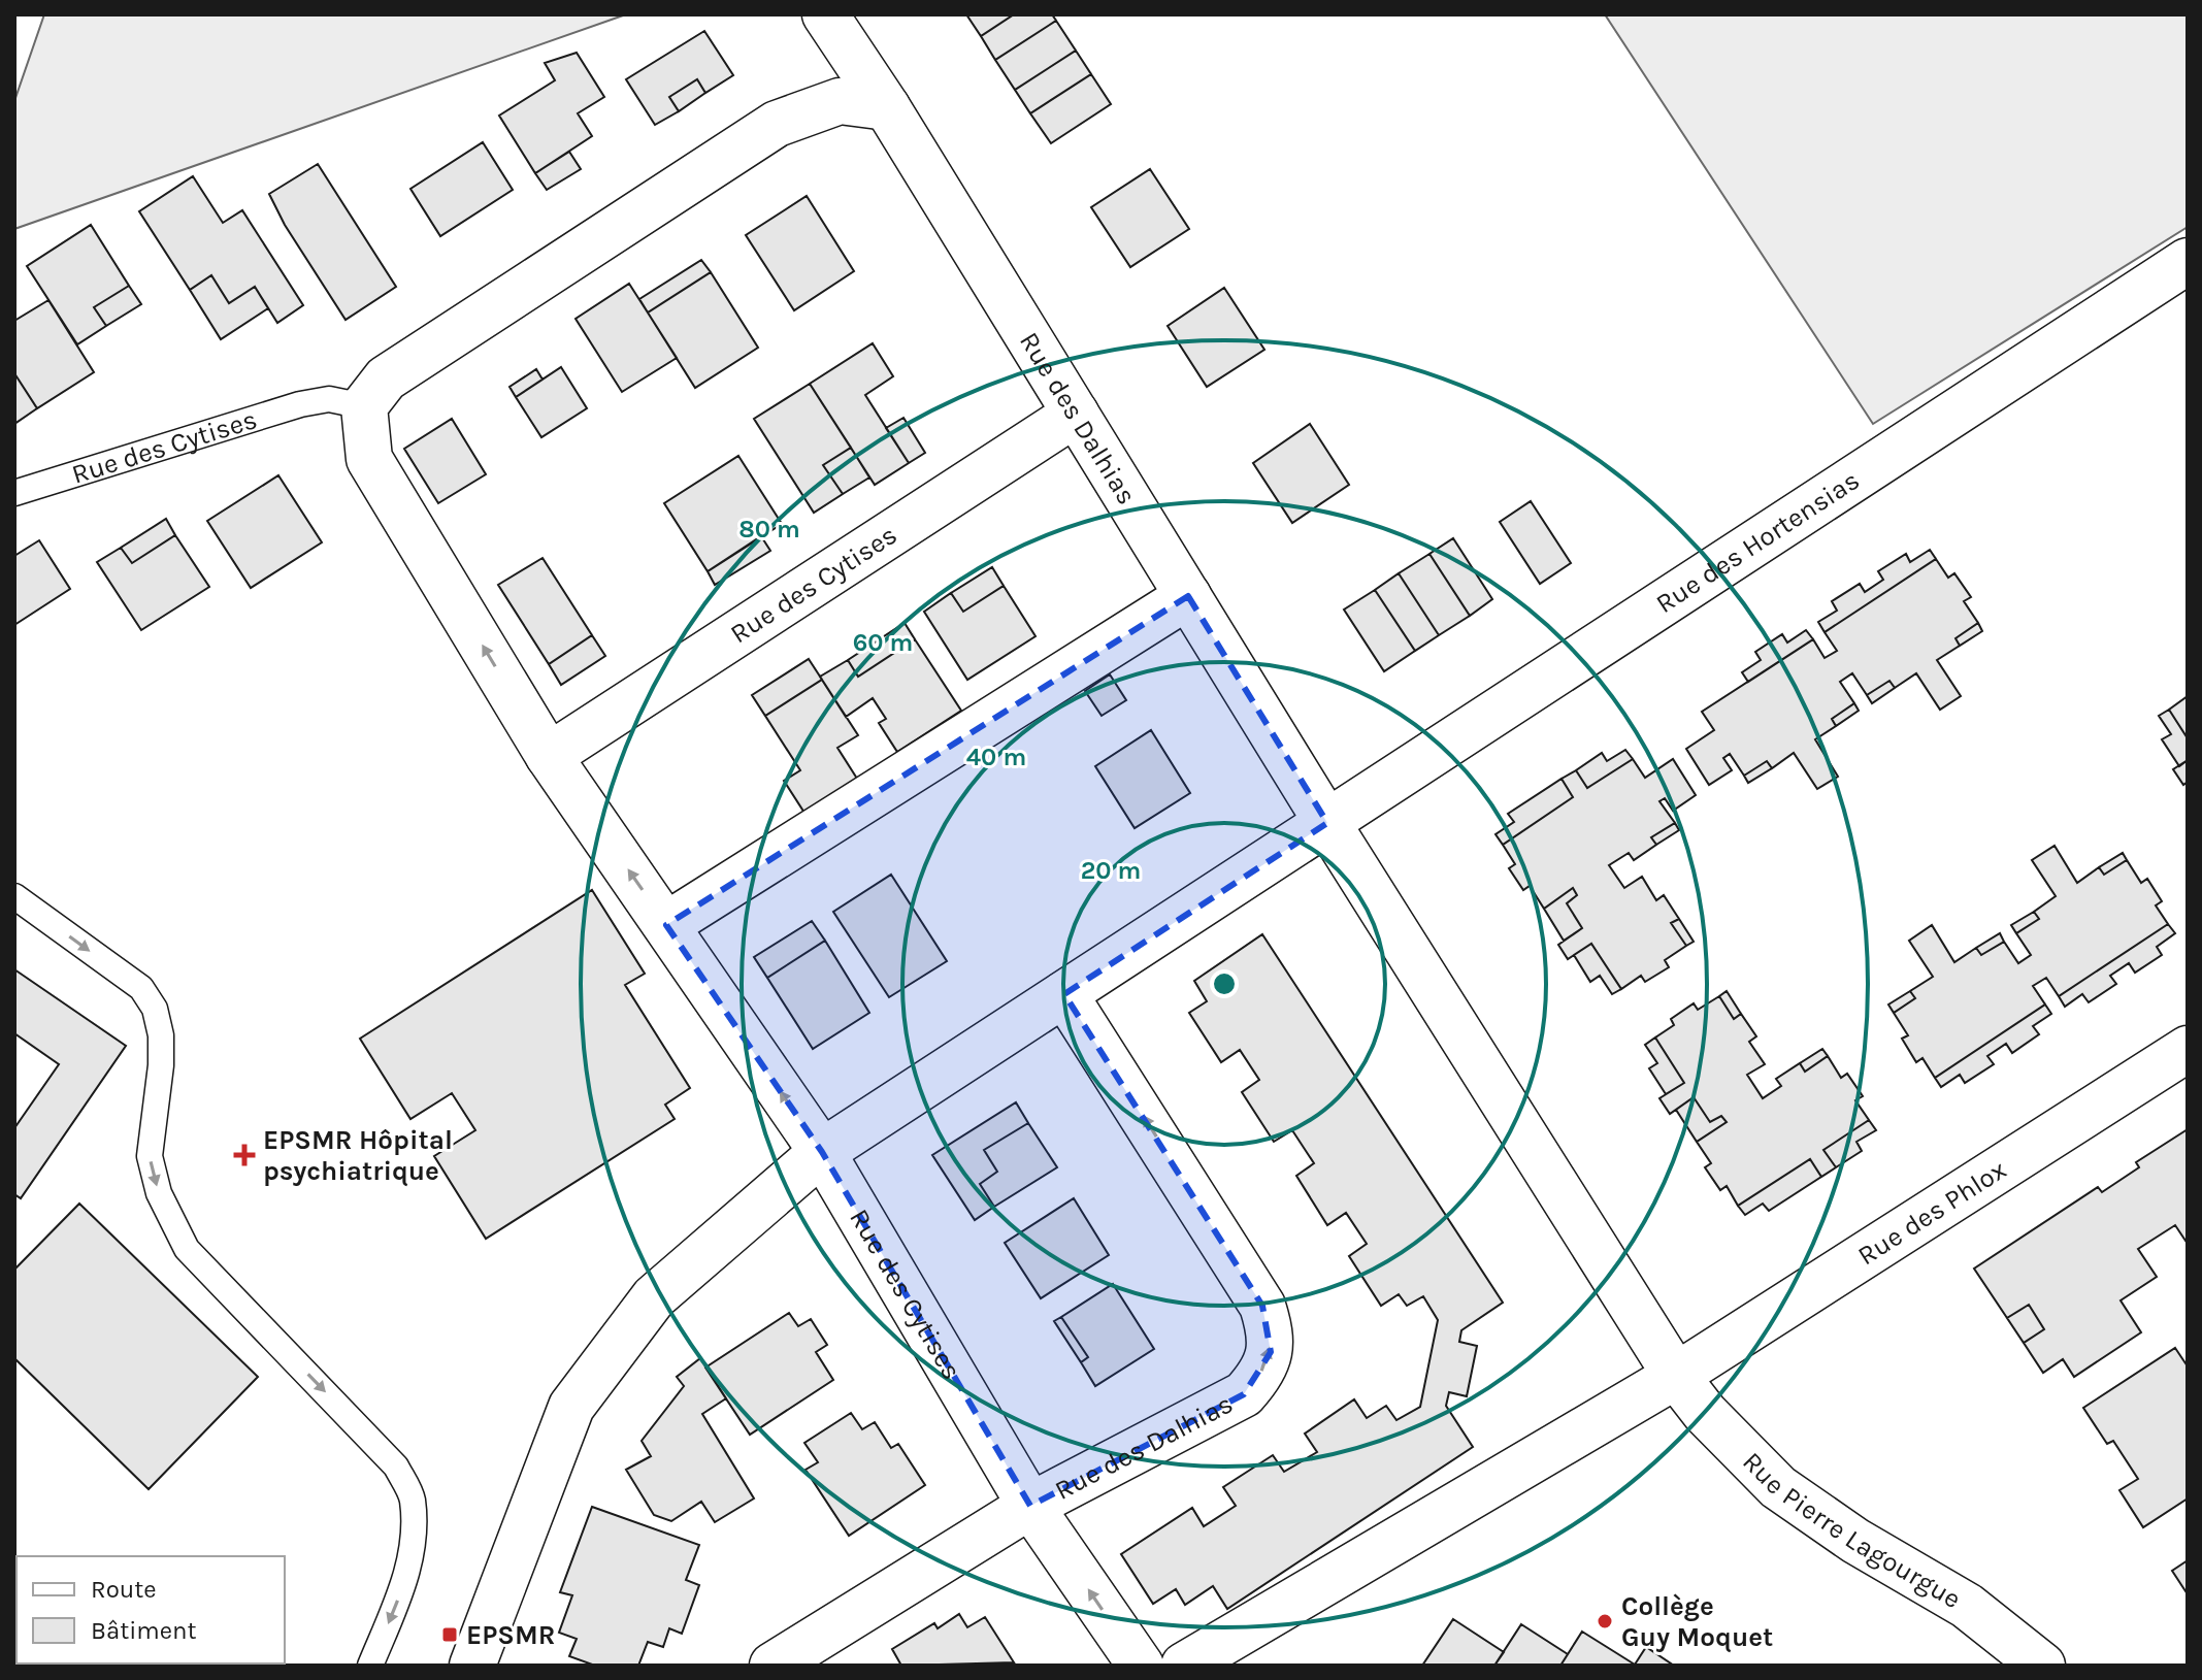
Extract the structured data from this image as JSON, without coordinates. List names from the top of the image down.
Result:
{
  "streets": {
    "street": [
      "Rue des Dalhias",
      "Rue des Cytises",
      "Rue des Hortensias",
      "Rue des Phlox",
      "Rue Pierre Lagourgue"
    ]
  },
  "crossings": [
    ["Rue des Dalhias", "Rue des Cytises"],
    ["Rue des Dalhias", "Rue des Hortensias"],
    ["Rue des Dalhias", "Rue des Phlox"],
    ["Rue des Dalhias", "Rue Pierre Lagourgue"],
    ["Rue des Phlox", "Rue Pierre Lagourgue"]
  ],
  "one_way": ["Rue des Cytises"],
  "places": {
    "health": ["EPSMR Hôpital psychiatrique"],
    "other": ["Collège Guy Moquet"],
    "transit": ["EPSMR"]
  },
  "legend": ["Route", "Bâtiment"],
  "rings": [
    "80 m",
    "60 m",
    "40 m",
    "20 m"
  ]
}
